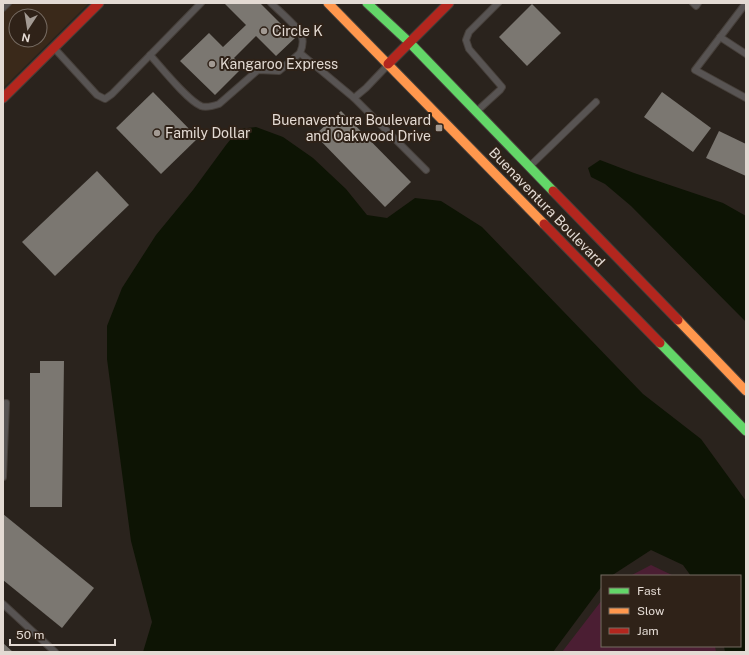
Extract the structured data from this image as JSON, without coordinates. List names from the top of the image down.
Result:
{
  "streets": {
    "main road": ["Buenaventura Boulevard"]
  },
  "places": {
    "other": ["Circle K", "Kangaroo Express", "Family Dollar"],
    "transit": ["Buenaventura Boulevard and Oakwood Drive"]
  },
  "legend": ["Fast", "Slow", "Jam"],
  "scale_bar": "50 m",
  "north": "bottom"
}
